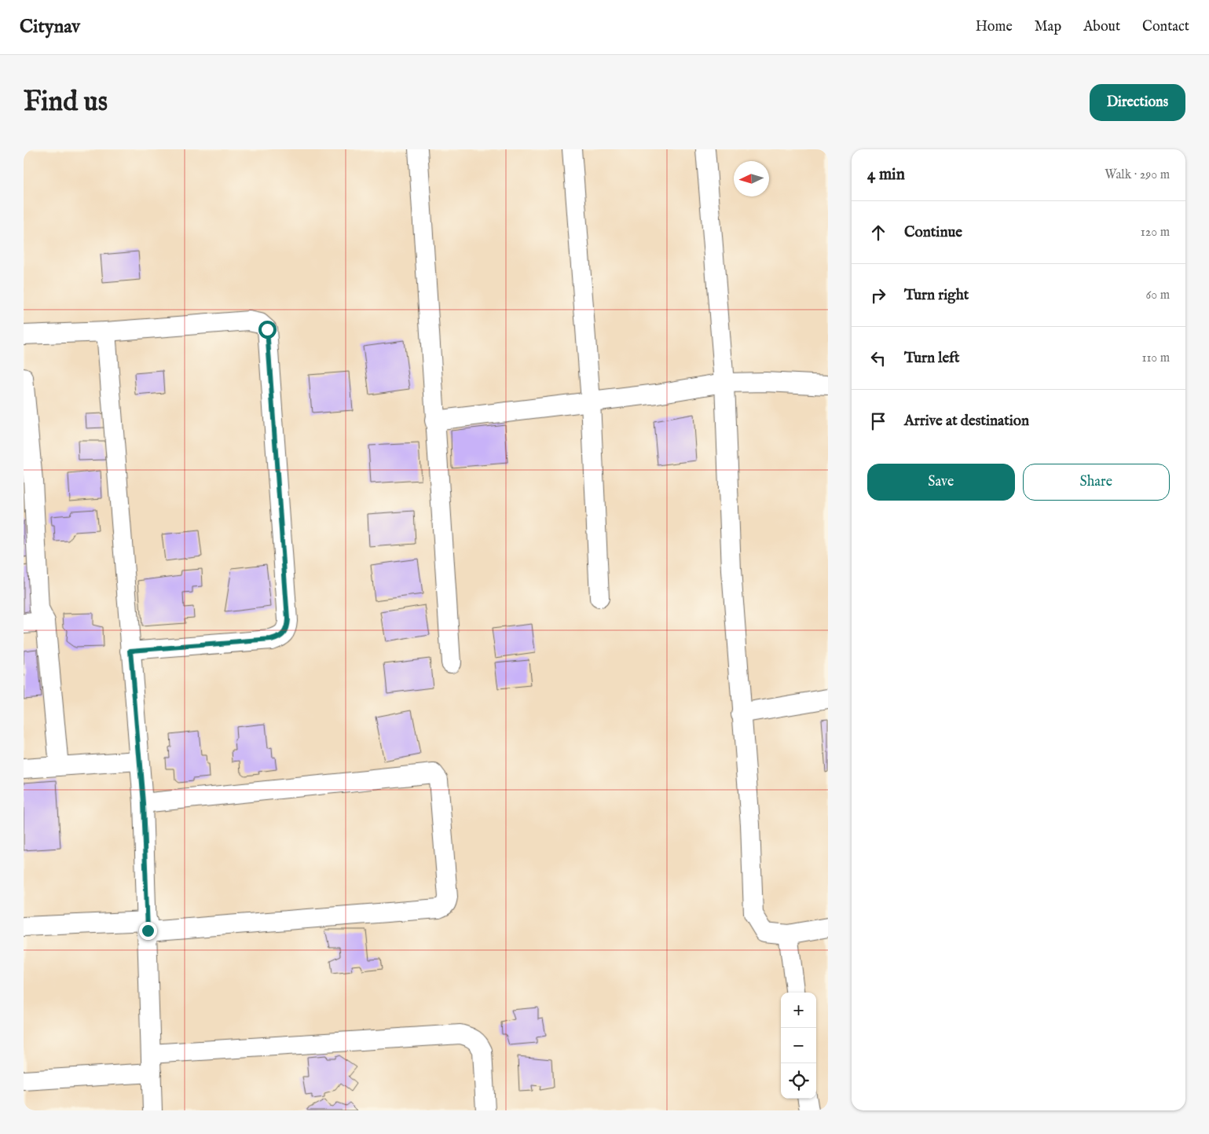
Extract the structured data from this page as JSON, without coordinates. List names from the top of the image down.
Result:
{
  "north": "left",
  "page": {
    "header": "Citynav",
    "nav": [
      "Home",
      "Map",
      "About",
      "Contact"
    ],
    "buttons": [
      "Directions",
      ["Save", "Share"]
    ],
    "title": "Find us",
    "heading": ["4 min", "Walk · 290 m"],
    "list": [
      ["Continue", "120 m"],
      ["Turn right", "60 m"],
      ["Turn left", "110 m"],
      "Arrive at destination"
    ],
    "map_buttons": ["+", "−"]
  }
}
